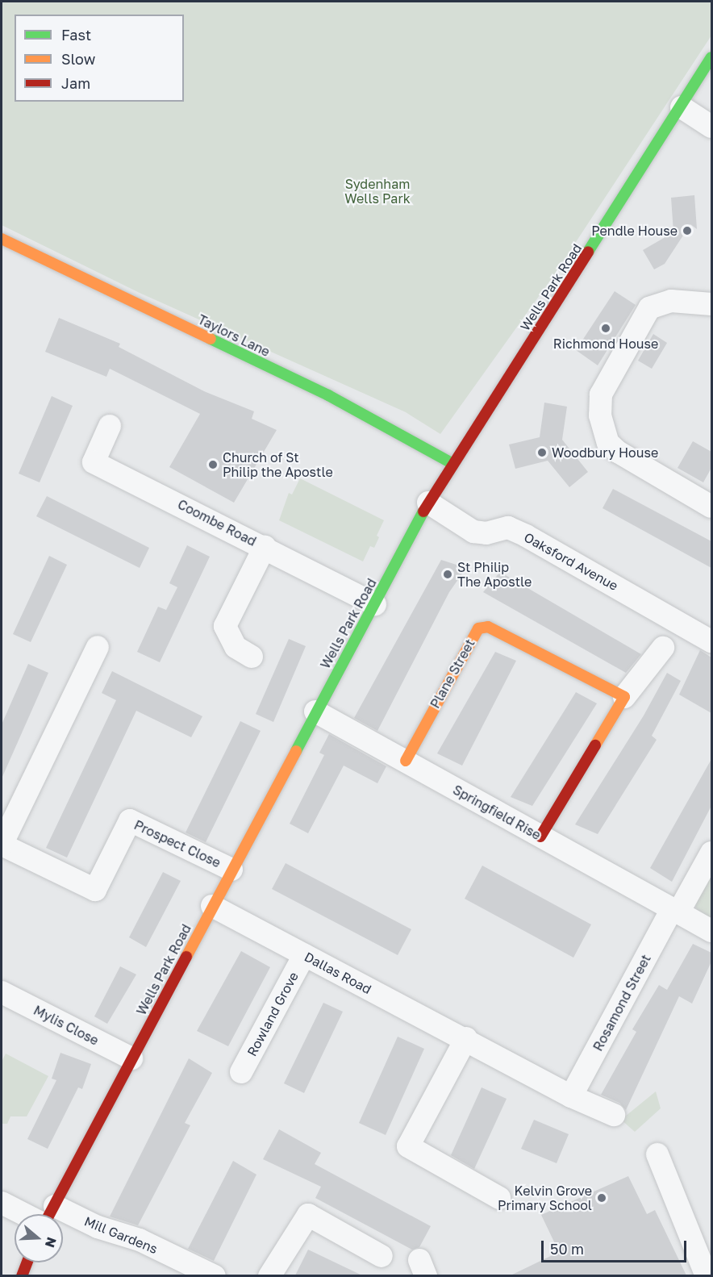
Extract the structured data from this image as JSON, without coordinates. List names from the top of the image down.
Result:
{
  "streets": {
    "street": [
      "Wells Park Road",
      "Taylors Lane",
      "Coombe Road",
      "Oaksford Avenue",
      "Plane Street",
      "Springfield Rise",
      "Prospect Close",
      "Dallas Road",
      "Rosamond Street",
      "Rowland Grove",
      "Mylis Close",
      "Mill Gardens"
    ]
  },
  "crossings": [
    ["Wells Park Road", "Taylors Lane"],
    ["Wells Park Road", "Coombe Road"],
    ["Wells Park Road", "Oaksford Avenue"],
    ["Wells Park Road", "Springfield Rise"],
    ["Wells Park Road", "Prospect Close"],
    ["Wells Park Road", "Dallas Road"],
    ["Wells Park Road", "Mylis Close"],
    ["Plane Street", "Springfield Rise"],
    ["Springfield Rise", "Rosamond Street"],
    ["Dallas Road", "Rosamond Street"],
    ["Dallas Road", "Rowland Grove"]
  ],
  "parks": ["Sydenham Wells Park"],
  "places": [
    "Pendle House",
    "Richmond House",
    "Woodbury House",
    "Church of St Philip the Apostle",
    "St Philip The Apostle",
    "Kelvin Grove Primary School"
  ],
  "legend": ["Fast", "Slow", "Jam"],
  "scale_bar": "50 m",
  "north": "right"
}
